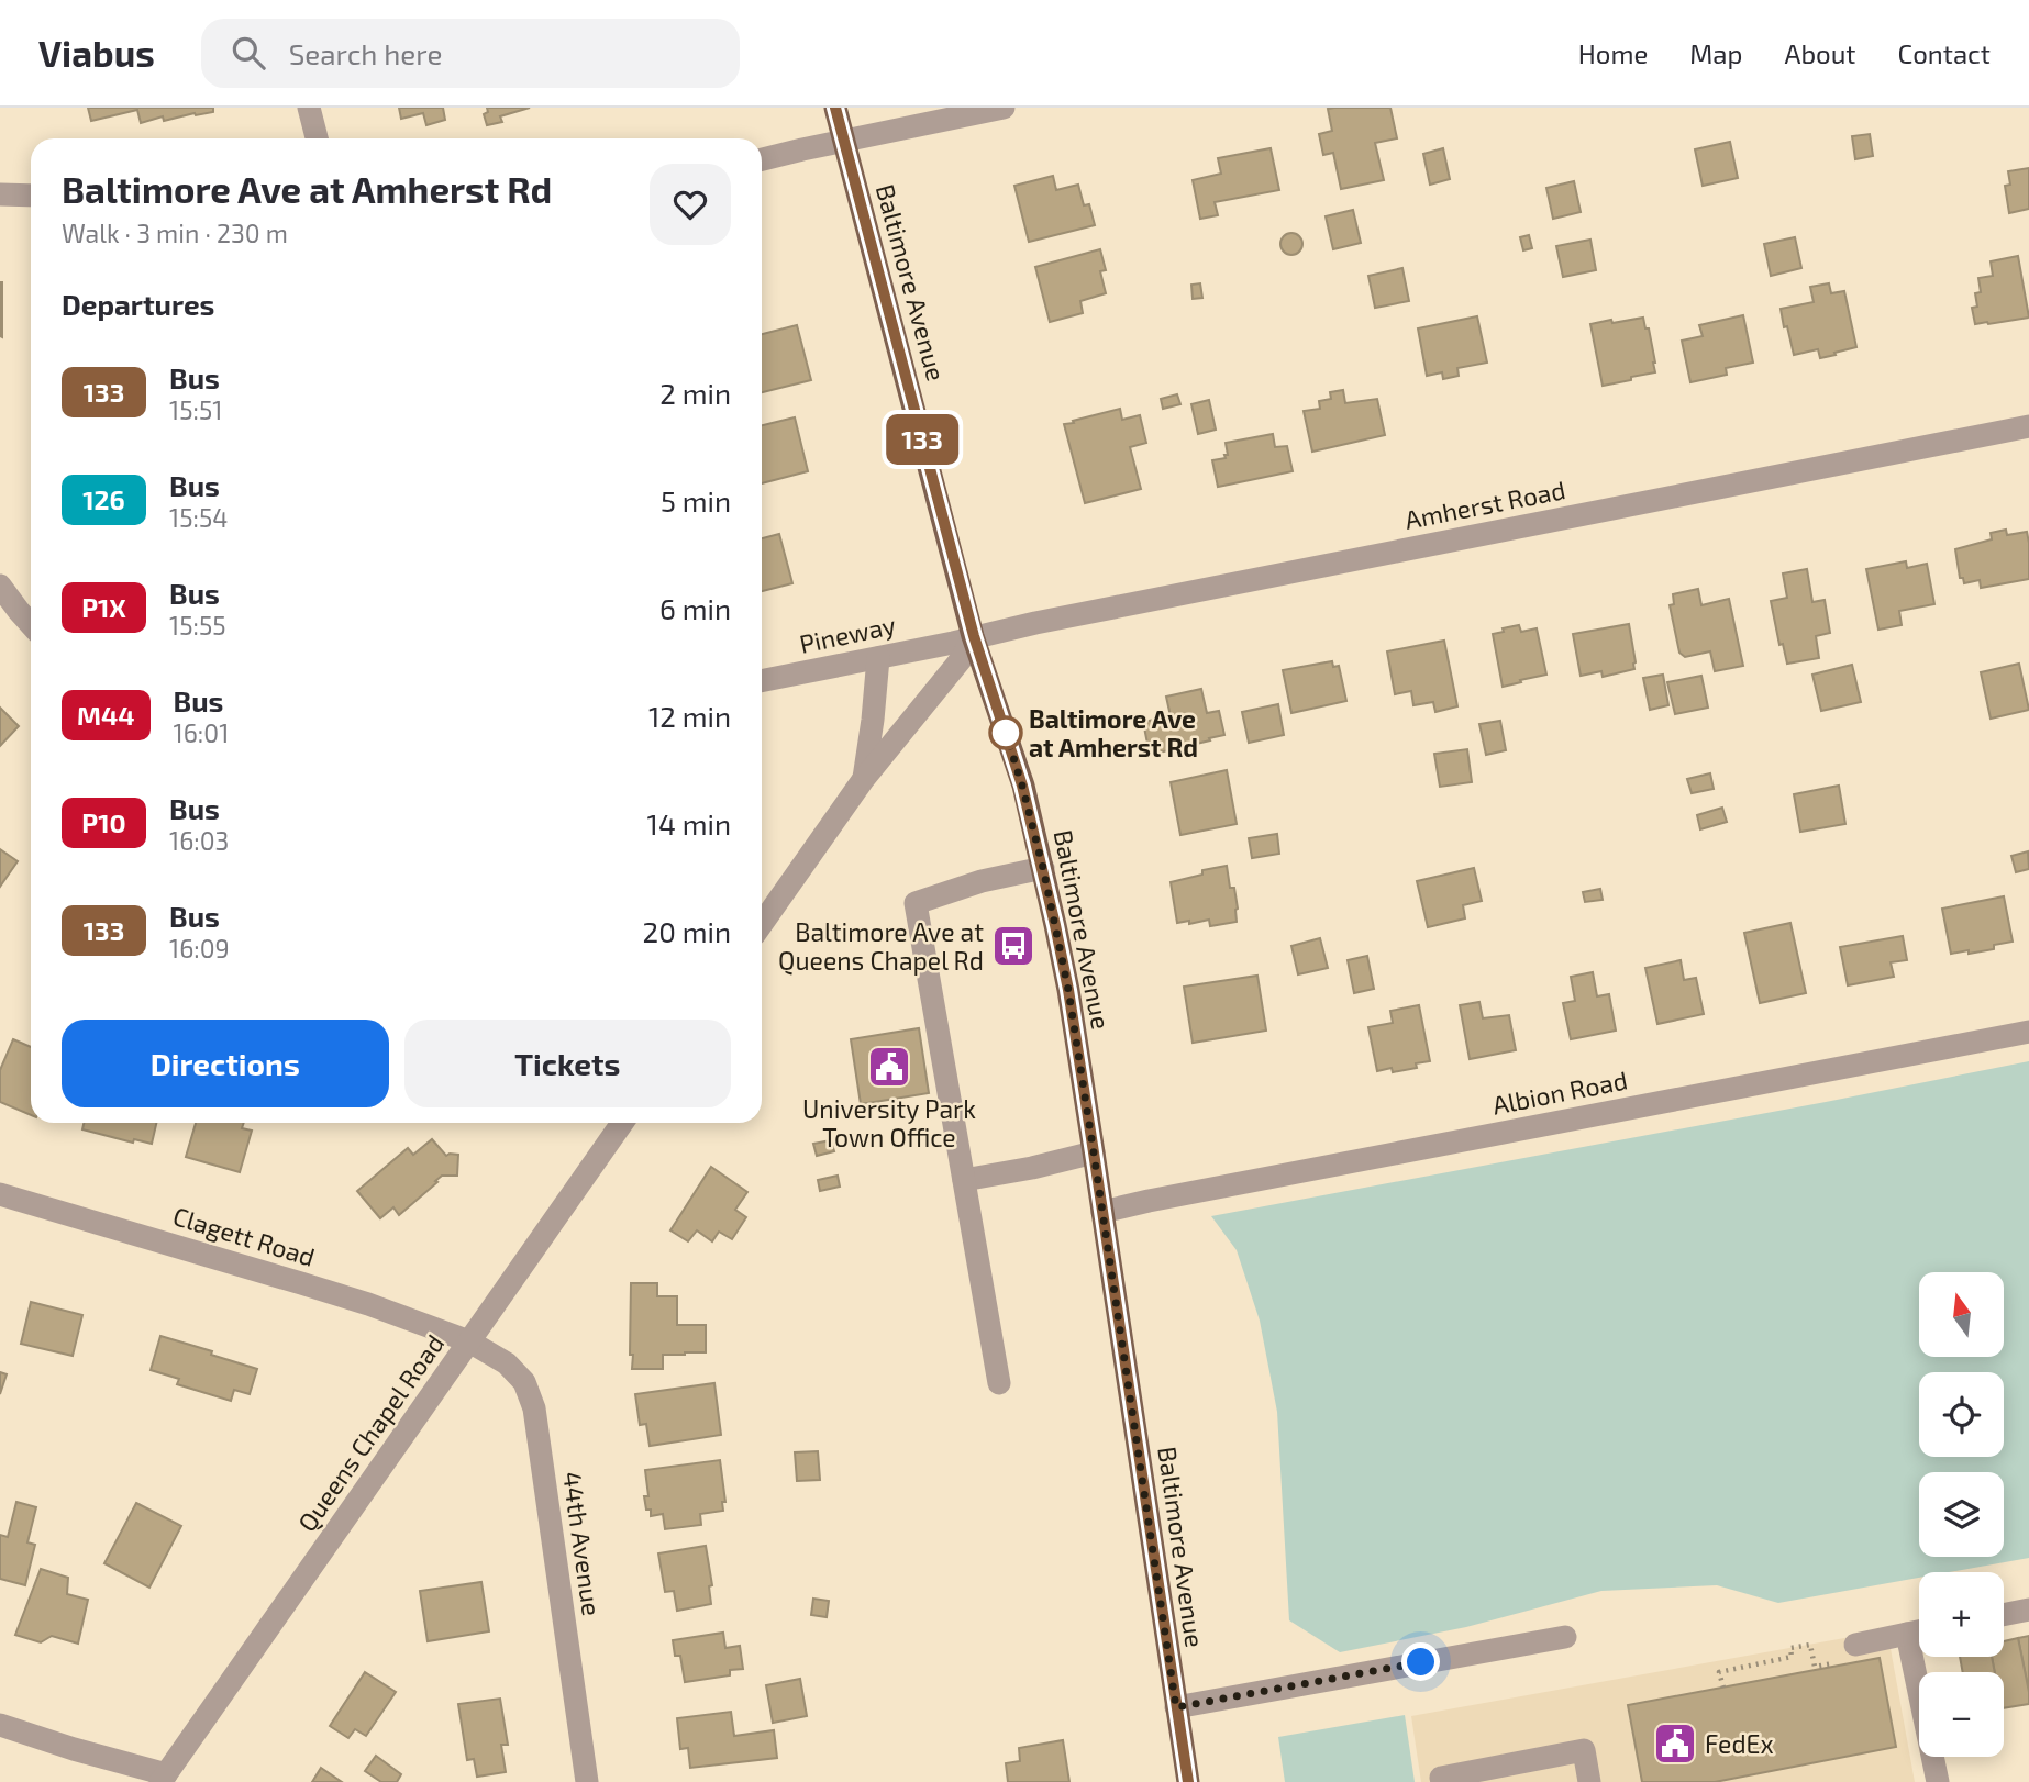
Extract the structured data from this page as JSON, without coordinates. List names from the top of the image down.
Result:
{
  "streets": {
    "main road": ["Baltimore Avenue"],
    "street": [
      "Amherst Road",
      "Pineway",
      "Albion Road",
      "Clagett Road",
      "Queens Chapel Road",
      "44th Avenue"
    ]
  },
  "crossings": [
    ["Baltimore Avenue", "Amherst Road"],
    ["Baltimore Avenue", "Pineway"],
    ["Baltimore Avenue", "Albion Road"],
    ["Amherst Road", "Pineway"],
    ["Clagett Road", "Queens Chapel Road"],
    ["Clagett Road", "44th Avenue"],
    ["Queens Chapel Road", "44th Avenue"]
  ],
  "places": {
    "other": ["Baltimore Ave at Amherst Rd"],
    "bus stop": ["Baltimore Ave at Queens Chapel Rd"],
    "public building": ["University Park Town Office", "FedEx"]
  },
  "lines": ["bus line 133"],
  "north": "top",
  "page": {
    "header": "Viabus",
    "search": "Search here",
    "nav": [
      "Home",
      "Map",
      "About",
      "Contact"
    ],
    "on_map": "133",
    "heading": [
      ["Baltimore Ave at Amherst Rd", "Walk · 3 min · 230 m"],
      "Departures"
    ],
    "list": [
      {
        "mark": "133",
        "name": "Bus",
        "note": "15:51",
        "value": "2 min"
      },
      {
        "mark": "126",
        "name": "Bus",
        "note": "15:54",
        "value": "5 min"
      },
      {
        "mark": "P1X",
        "name": "Bus",
        "note": "15:55",
        "value": "6 min"
      },
      {
        "mark": "M44",
        "name": "Bus",
        "note": "16:01",
        "value": "12 min"
      },
      {
        "mark": "P10",
        "name": "Bus",
        "note": "16:03",
        "value": "14 min"
      },
      {
        "mark": "133",
        "name": "Bus",
        "note": "16:09",
        "value": "20 min"
      }
    ],
    "buttons": ["Directions", "Tickets"],
    "map_buttons": ["+", "−"]
  }
}
